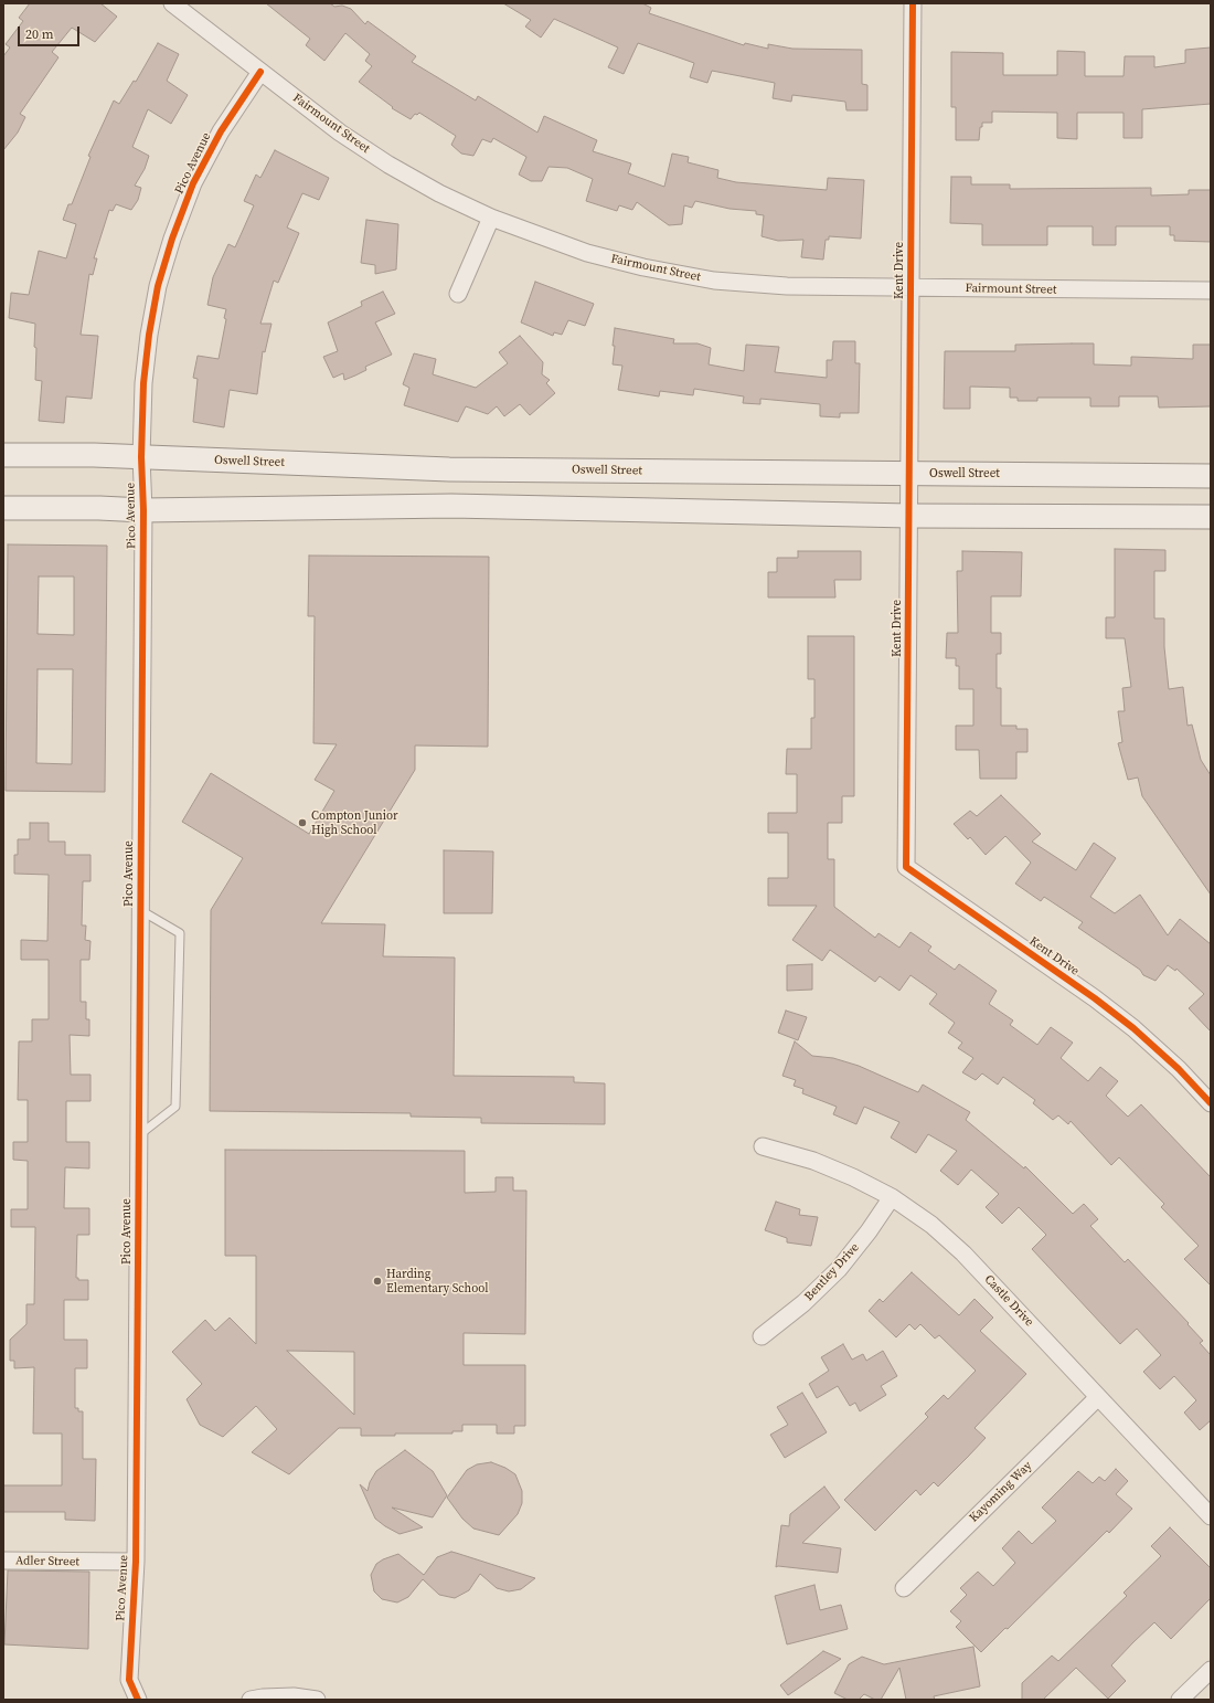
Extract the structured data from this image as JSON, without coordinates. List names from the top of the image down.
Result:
{
  "streets": {
    "main road": ["Oswell Street"],
    "street": [
      "Fairmount Street",
      "Pico Avenue",
      "Kent Drive",
      "Bentley Drive",
      "Castle Drive",
      "Kayoming Way",
      "Adler Street"
    ]
  },
  "crossings": [
    ["Fairmount Street", "Pico Avenue"],
    ["Fairmount Street", "Kent Drive"],
    ["Pico Avenue", "Oswell Street"],
    ["Pico Avenue", "Adler Street"],
    ["Kent Drive", "Oswell Street"],
    ["Bentley Drive", "Castle Drive"],
    ["Castle Drive", "Kayoming Way"]
  ],
  "places": ["Compton Junior High School", "Harding Elementary School"],
  "scale_bar": "20 m"
}
